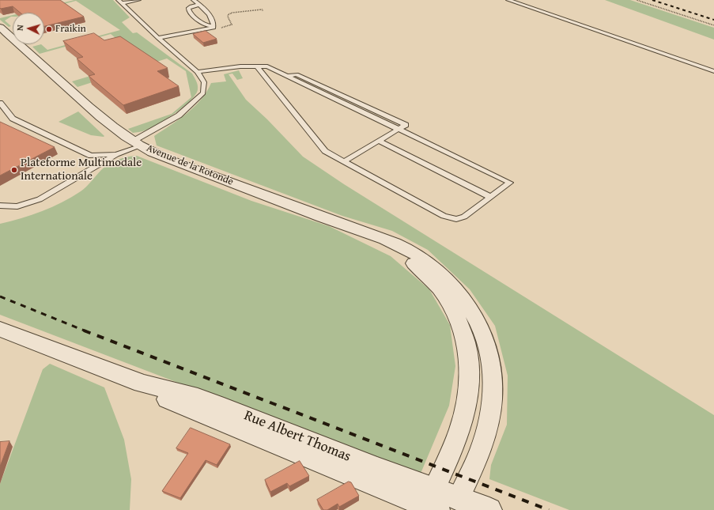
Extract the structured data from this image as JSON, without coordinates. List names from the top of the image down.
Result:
{
  "streets": {
    "street": ["Avenue de la Rotonde", "Rue Albert Thomas"]
  },
  "crossings": [
    ["Avenue de la Rotonde", "Rue Albert Thomas"]
  ],
  "places": ["Fraikin", "Plateforme Multimodale Internationale"],
  "north": "left"
}
